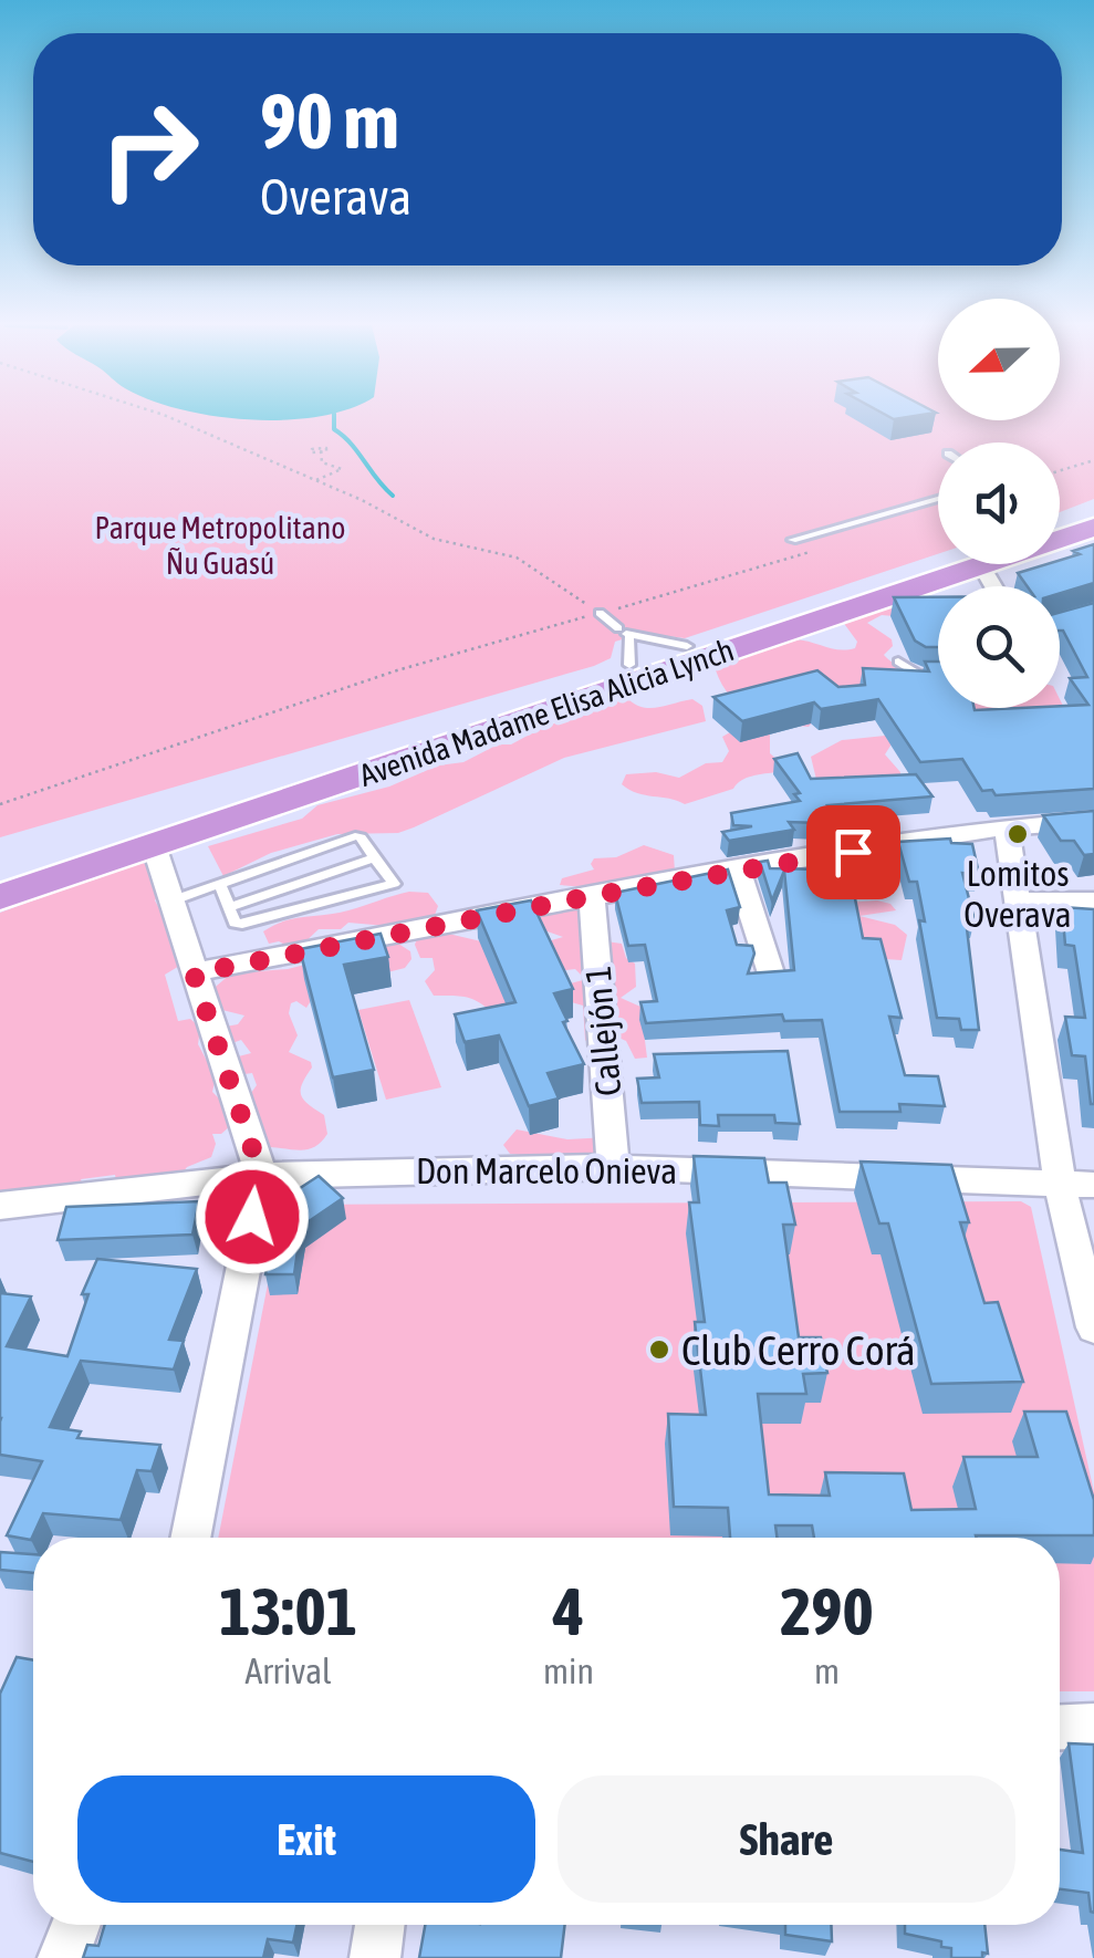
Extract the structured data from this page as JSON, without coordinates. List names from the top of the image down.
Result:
{
  "streets": {
    "highway": ["Avenida Madame Elisa Alicia Lynch"],
    "street": ["Callejón 1", "Don Marcelo Onieva"]
  },
  "crossings": [
    ["Callejón 1", "Don Marcelo Onieva"]
  ],
  "parks": ["Parque Metropolitano Ñu Guasú"],
  "places": ["Lomitos Overava", "Club Cerro Corá"],
  "north": "left",
  "page": {
    "turn": ["90 m", "Overava"],
    "eta": [
      "13:01",
      "Arrival",
      "4",
      "min",
      "290",
      "m"
    ],
    "buttons": ["Exit", "Share"]
  }
}
